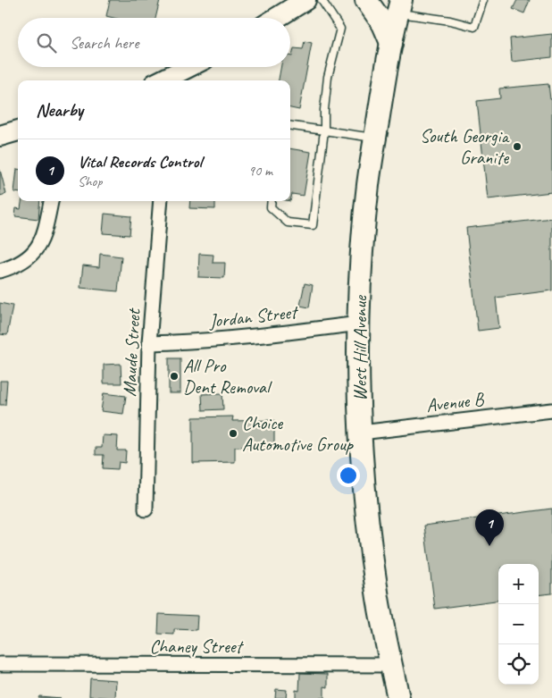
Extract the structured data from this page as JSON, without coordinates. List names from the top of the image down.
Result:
{
  "streets": {
    "highway": ["West Hill Avenue"],
    "street": [
      "Jordan Street",
      "Maude Street",
      "Avenue B",
      "Chaney Street"
    ]
  },
  "crossings": [
    ["Jordan Street", "West Hill Avenue"],
    ["Jordan Street", "Maude Street"],
    ["West Hill Avenue", "Avenue B"],
    ["West Hill Avenue", "Chaney Street"]
  ],
  "places": ["South Georgia Granite", "All Pro Dent Removal", "Choice Automotive Group"],
  "page": {
    "search": "Search here",
    "heading": "Nearby",
    "list": [
      {
        "mark": "1",
        "name": "Vital Records Control",
        "note": "Shop",
        "value": "90 m"
      }
    ],
    "pins": "1",
    "map_buttons": ["+", "−"]
  }
}
